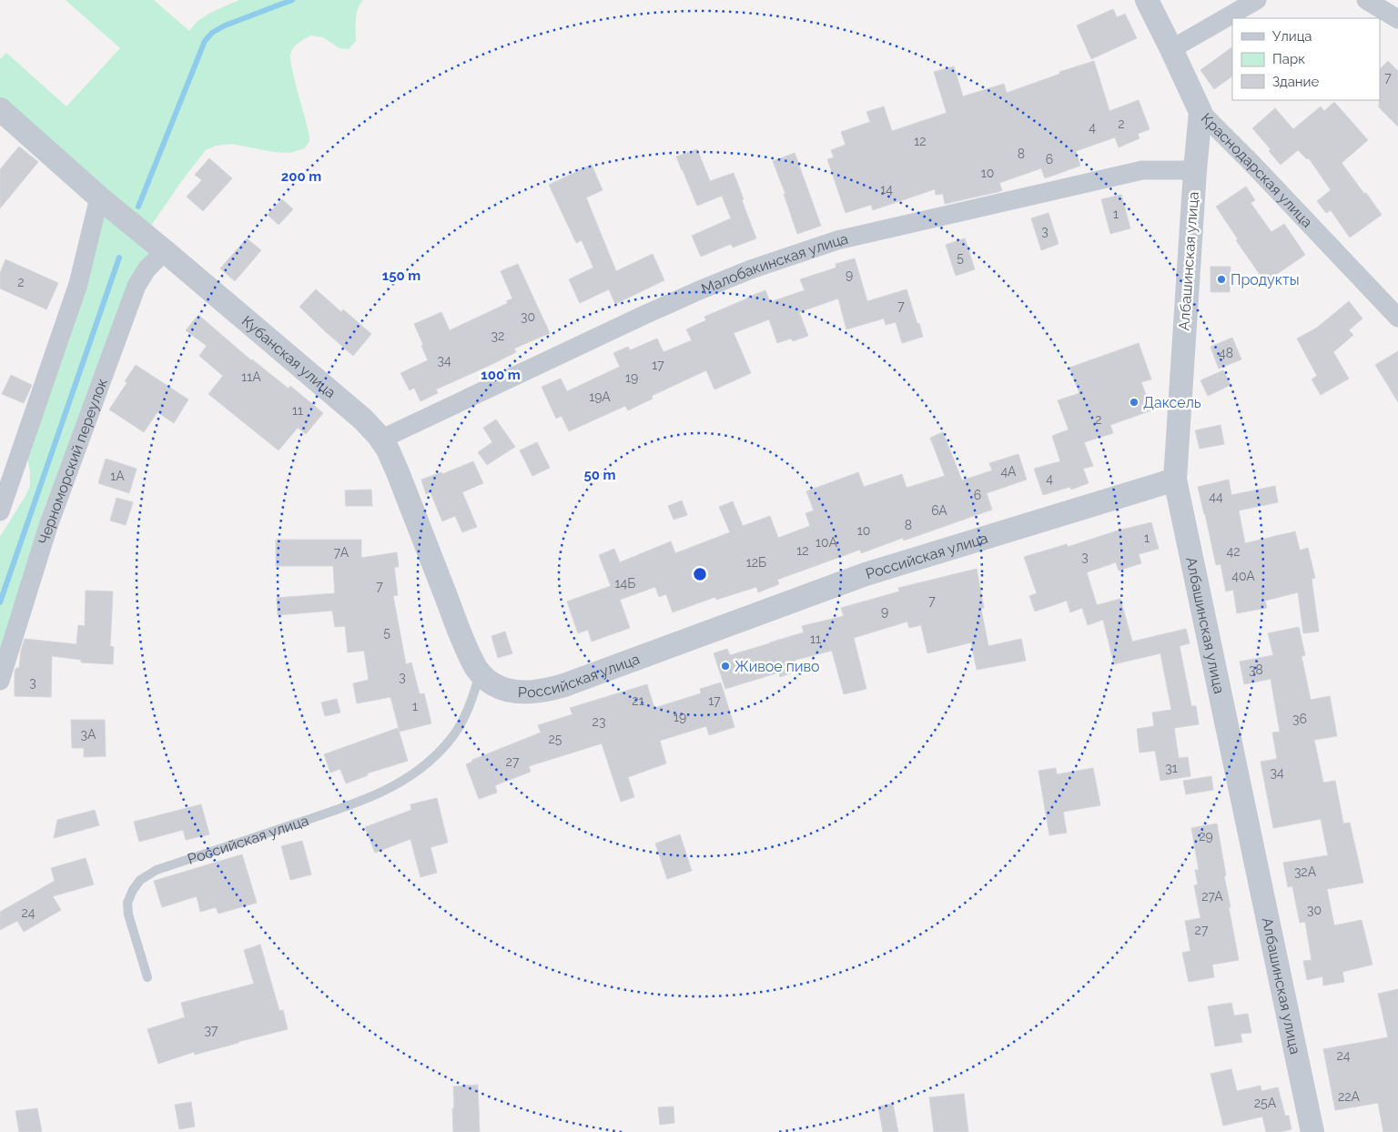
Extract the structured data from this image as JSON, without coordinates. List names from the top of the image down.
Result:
{
  "streets": {
    "street": [
      "Краснодарская улица",
      "Албашинская улица",
      "Малобакинская улица",
      "Кубанская улица",
      "Черноморский переулок",
      "Российская улица"
    ]
  },
  "crossings": [
    ["Краснодарская улица", "Албашинская улица"],
    ["Албашинская улица", "Малобакинская улица"],
    ["Албашинская улица", "Российская улица"],
    ["Малобакинская улица", "Кубанская улица"],
    ["Кубанская улица", "Черноморский переулок"],
    ["Кубанская улица", "Российская улица"]
  ],
  "places": ["Продукты", "Даксель", "Живое пиво"],
  "house_numbers": [
    "7",
    "2",
    "4",
    "12",
    "8",
    "6",
    "10",
    "14",
    "1",
    "3",
    "5",
    "9",
    "2",
    "7",
    "30",
    "32",
    "48",
    "34",
    "17",
    "11А",
    "19",
    "19А",
    "11",
    "2",
    "4А",
    "1А",
    "4",
    "6",
    "44",
    "6А",
    "8",
    "10",
    "1",
    "10А",
    "12",
    "42",
    "7А",
    "3",
    "12Б",
    "40А",
    "14Б",
    "7",
    "7",
    "9",
    "5",
    "11",
    "38",
    "3",
    "3",
    "21",
    "17",
    "1",
    "19",
    "36",
    "23",
    "3А",
    "25",
    "27",
    "31",
    "34",
    "29",
    "32А",
    "27А",
    "30",
    "24",
    "27",
    "37",
    "24",
    "22А",
    "25А"
  ],
  "legend": ["Улица", "Парк", "Здание"],
  "rings": [
    "200 m",
    "150 m",
    "100 m",
    "50 m"
  ]
}
